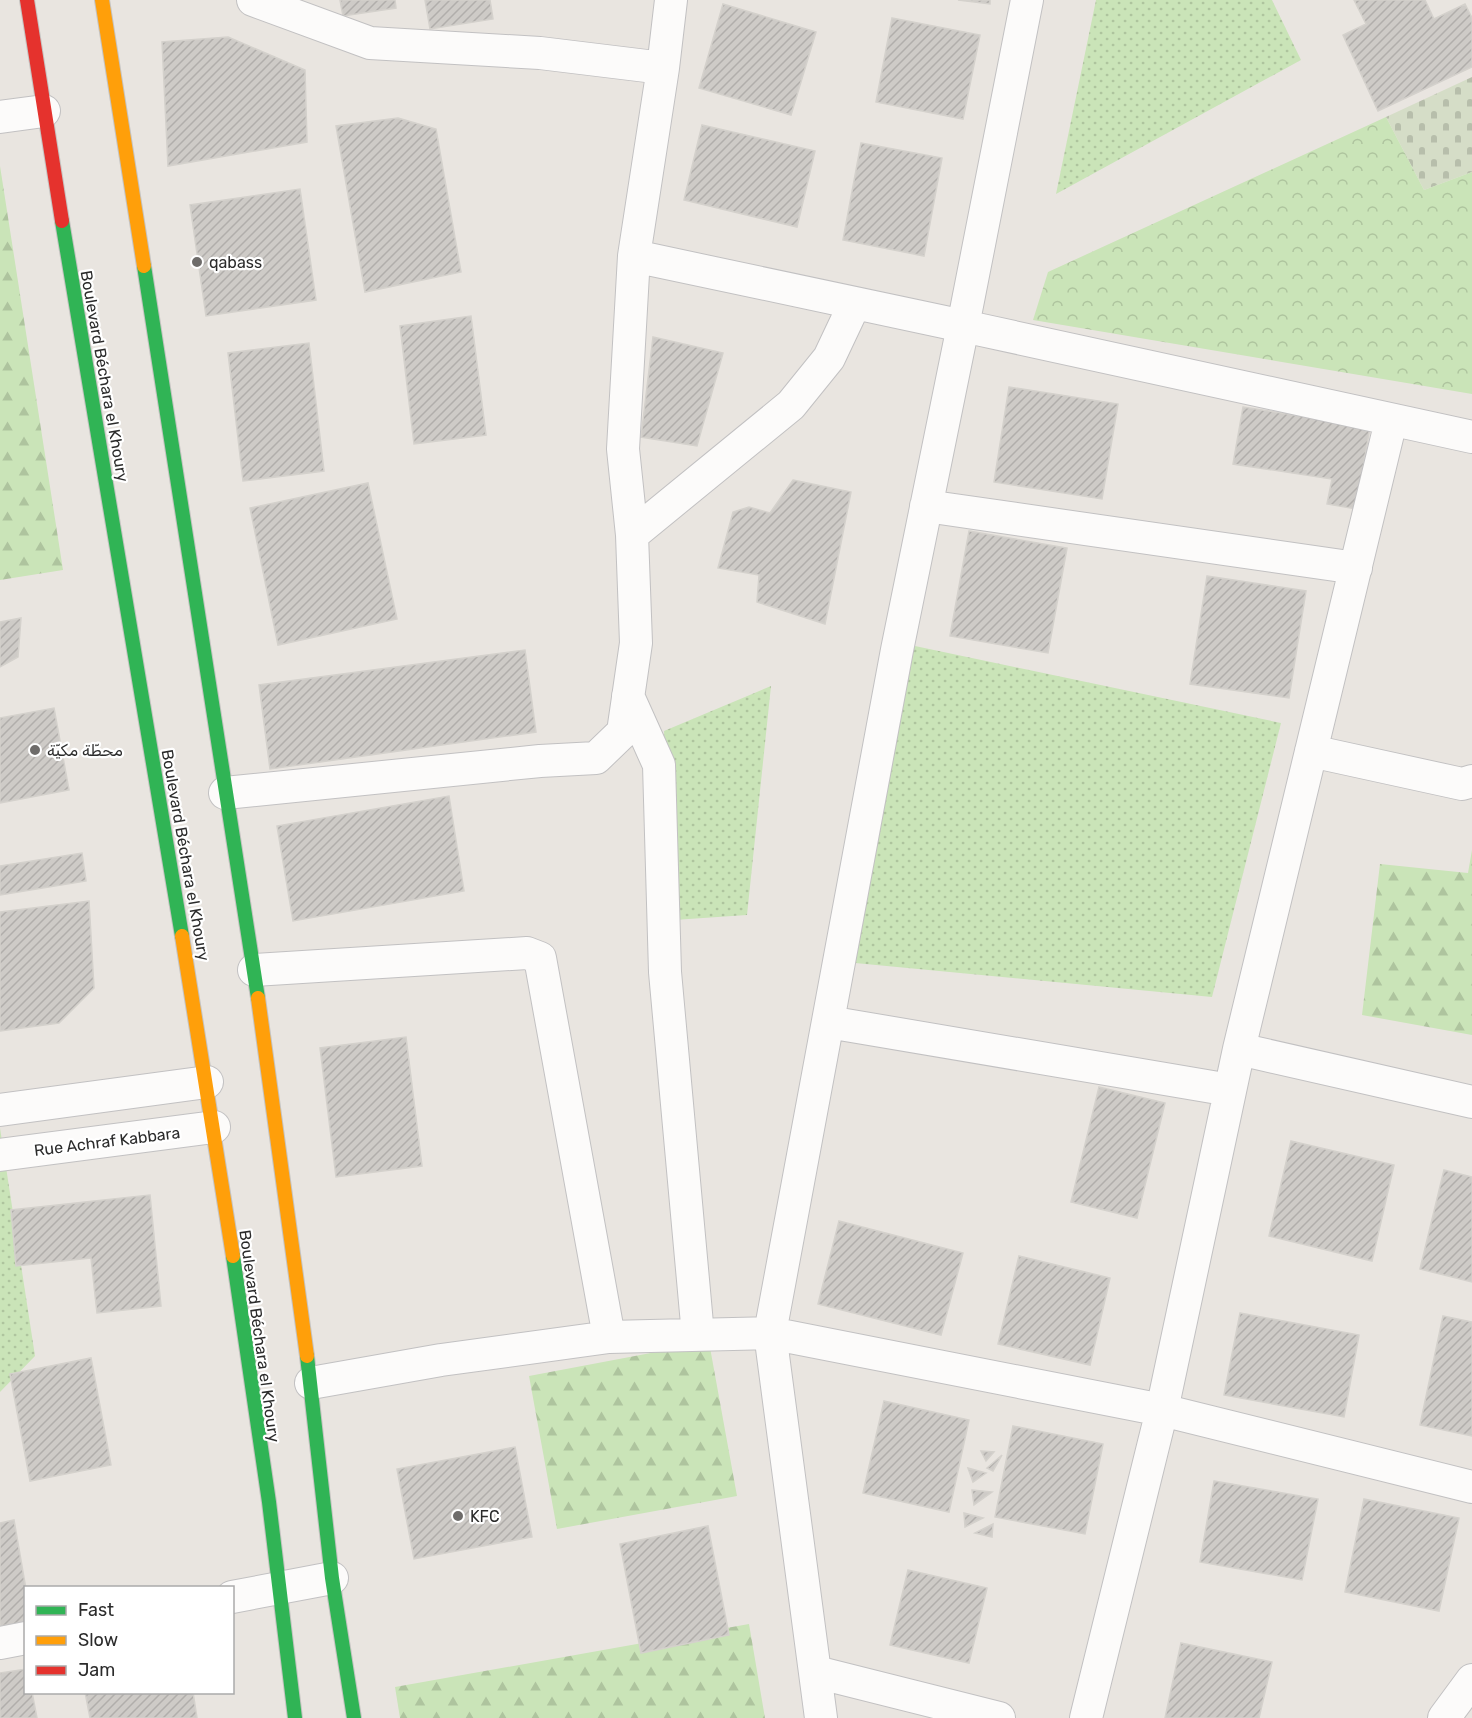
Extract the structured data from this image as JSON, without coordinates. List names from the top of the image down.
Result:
{
  "streets": {
    "highway": ["Boulevard Béchara el Khoury"],
    "street": ["Rue Achraf Kabbara"]
  },
  "crossings": [
    ["Boulevard Béchara el Khoury", "Rue Achraf Kabbara"]
  ],
  "places": ["qabass", "محطّة مكيّة", "KFC"],
  "legend": ["Fast", "Slow", "Jam"]
}
